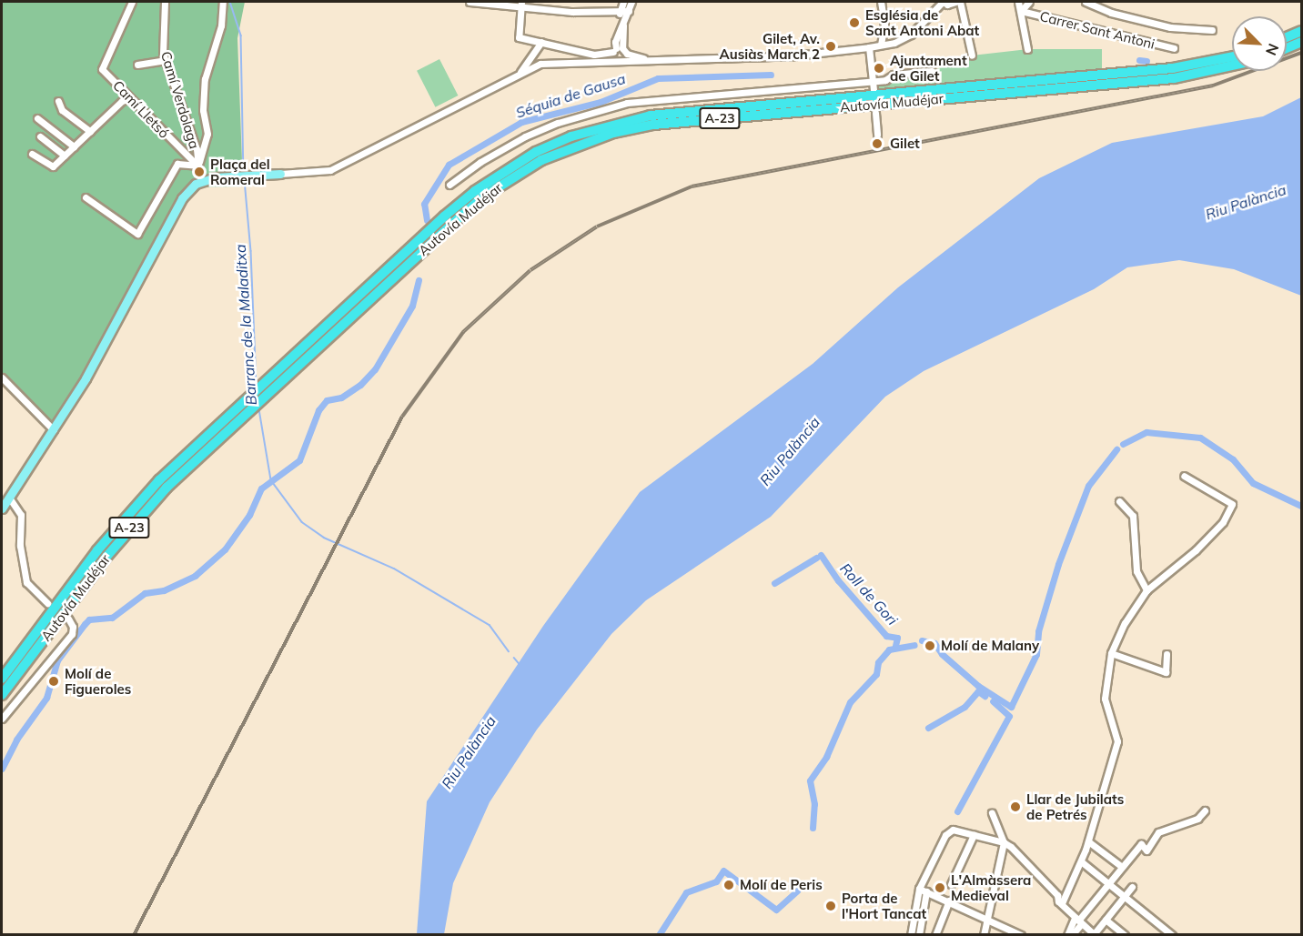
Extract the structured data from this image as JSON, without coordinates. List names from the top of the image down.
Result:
{
  "streets": {
    "highway": ["Autovía Mudéjar", "A-23"],
    "street": ["Carrer Sant Antoni", "Camí Verdolaga", "Camí Lletsó"]
  },
  "crossings": [
    ["Camí Verdolaga", "Camí Lletsó"]
  ],
  "water": [
    "Séquia de Gausa",
    "Riu Palància",
    "Barranc de la Maladitxa",
    "Roll de Gori"
  ],
  "places": [
    "Església de Sant Antoni Abat",
    "Gilet, Av. Ausiàs March 2",
    "Ajuntament de Gilet",
    "Gilet",
    "Plaça del Romeral",
    "Molí de Malany",
    "Molí de Figueroles",
    "Llar de Jubilats de Petrés",
    "Molí de Peris",
    "L'Almàssera Medieval",
    "Porta de l'Hort Tancat"
  ],
  "north": "bottom right"
}
